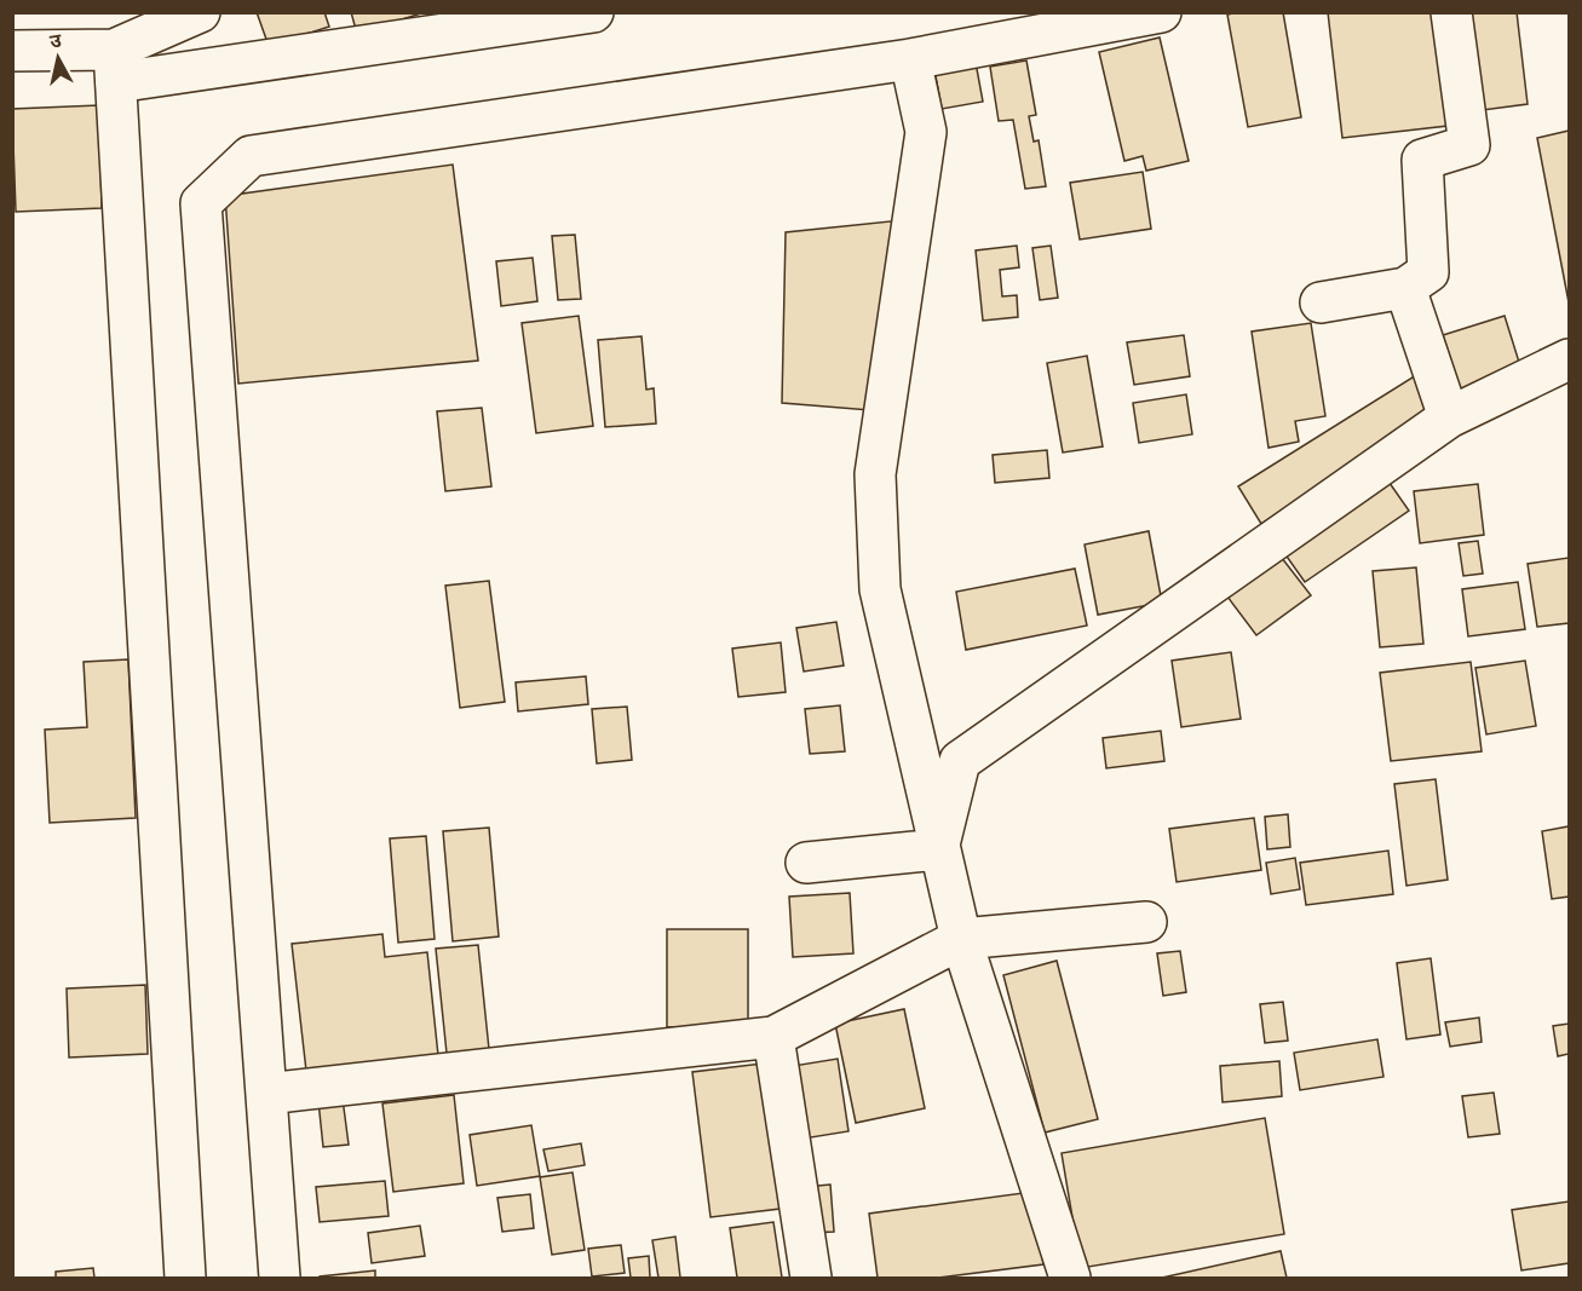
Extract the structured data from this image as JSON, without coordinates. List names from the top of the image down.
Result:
{
  "north": "top"
}
